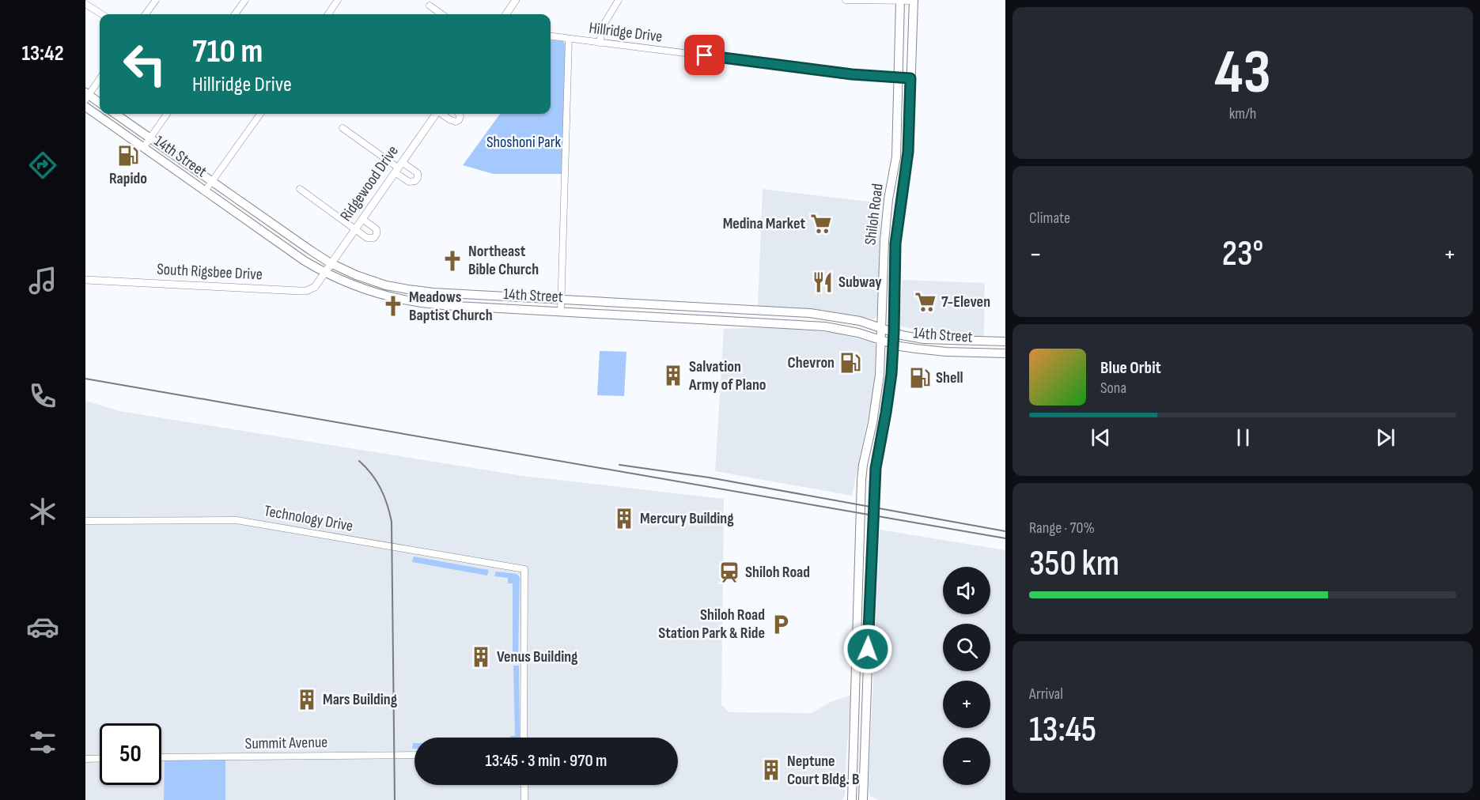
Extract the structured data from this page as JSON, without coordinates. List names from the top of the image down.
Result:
{
  "streets": {
    "main road": ["14th Street", "Shiloh Road"],
    "street": [
      "Hillridge Drive",
      "Ridgewood Drive",
      "South Rigsbee Drive",
      "Technology Drive",
      "Summit Avenue"
    ]
  },
  "crossings": [
    ["Hillridge Drive", "Shiloh Road"],
    ["14th Street", "Ridgewood Drive"],
    ["14th Street", "Shiloh Road"],
    ["14th Street", "South Rigsbee Drive"],
    ["Ridgewood Drive", "South Rigsbee Drive"]
  ],
  "parks": ["Shoshoni Park"],
  "places": {
    "fuel station": ["Rapido", "Chevron", "Shell"],
    "supermarket": ["Medina Market", "7-Eleven"],
    "church": ["Northeast Bible Church", "Meadows Baptist Church"],
    "restaurant": ["Subway"],
    "building": [
      "Salvation Army of Plano",
      "Mercury Building",
      "Venus Building",
      "Mars Building",
      "Neptune Court Bldg. B"
    ],
    "station": ["Shiloh Road"],
    "parking": ["Shiloh Road Station Park & Ride"]
  },
  "page": {
    "tabs": "13:42",
    "tile": [
      ["43", "km/h"],
      "Climate",
      ["Range · 70%", "350 km"],
      ["Arrival", "13:45"]
    ],
    "turn": ["710 m", "Hillridge Drive"],
    "heat": ["−", "23°", "+"],
    "song": ["Blue Orbit", "Sona"],
    "map_buttons": ["+", "−"],
    "limit": "50",
    "trip": "13:45 · 3 min · 970 m"
  }
}
